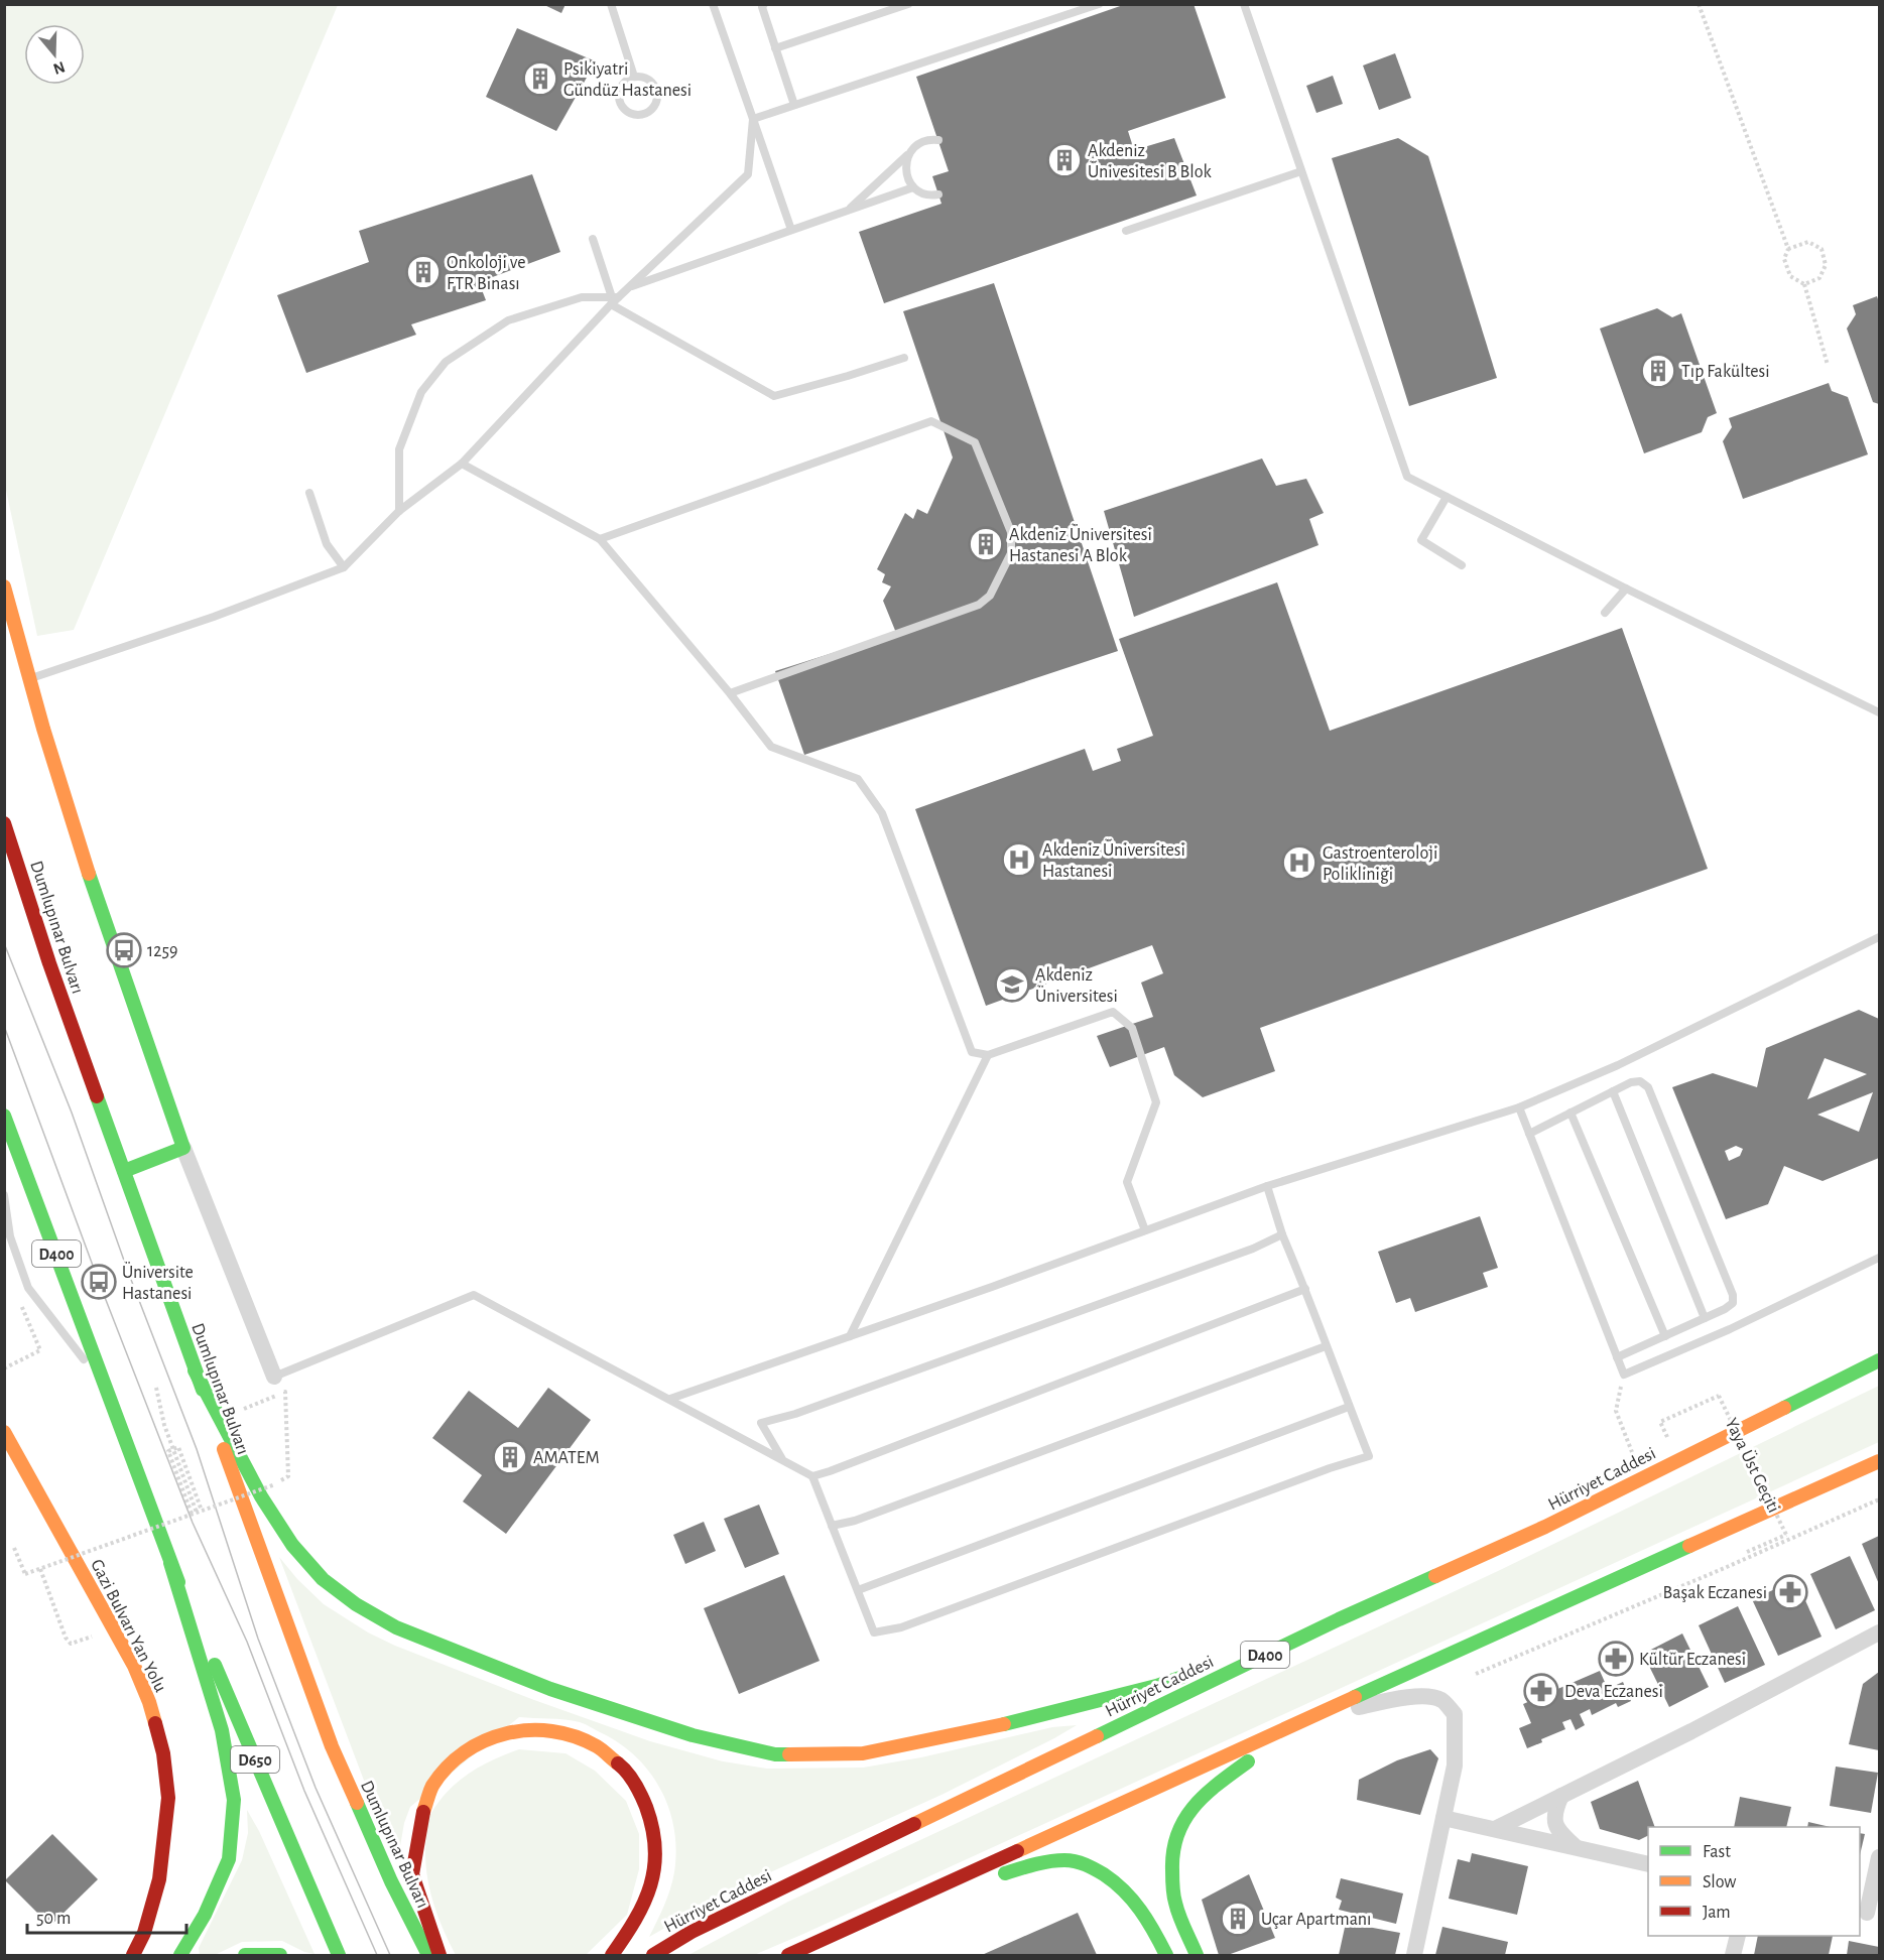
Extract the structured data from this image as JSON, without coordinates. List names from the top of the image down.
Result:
{
  "streets": {
    "main road": [
      "Dumlupınar Bulvarı",
      "D400",
      "Hürriyet Caddesi",
      "Gazi Bulvarı Yan Yolu",
      "D650"
    ],
    "path": ["Yaya Üst Geçiti"]
  },
  "crossings": [
    ["D400", "D650"]
  ],
  "places": {
    "building": [
      "Psikiyatri Gündüz Hastanesi",
      "Akdeniz Ünivesitesi B Blok",
      "Onkoloji ve FTR Binası",
      "Tıp Fakültesi",
      "Akdeniz Üniversitesi Hastanesi A Blok",
      "AMATEM",
      "Uçar Apartmanı"
    ],
    "hospital": ["Akdeniz Üniversitesi Hastanesi", "Gastroenteroloji Polikliniği"],
    "bus stop": ["1259", "Üniversite Hastanesi"],
    "school or university": ["Akdeniz Üniversitesi"],
    "pharmacy": ["Başak Eczanesi", "Kültür Eczanesi", "Deva Eczanesi"]
  },
  "legend": ["Fast", "Slow", "Jam"],
  "scale_bar": "50 m",
  "north": "bottom"
}
